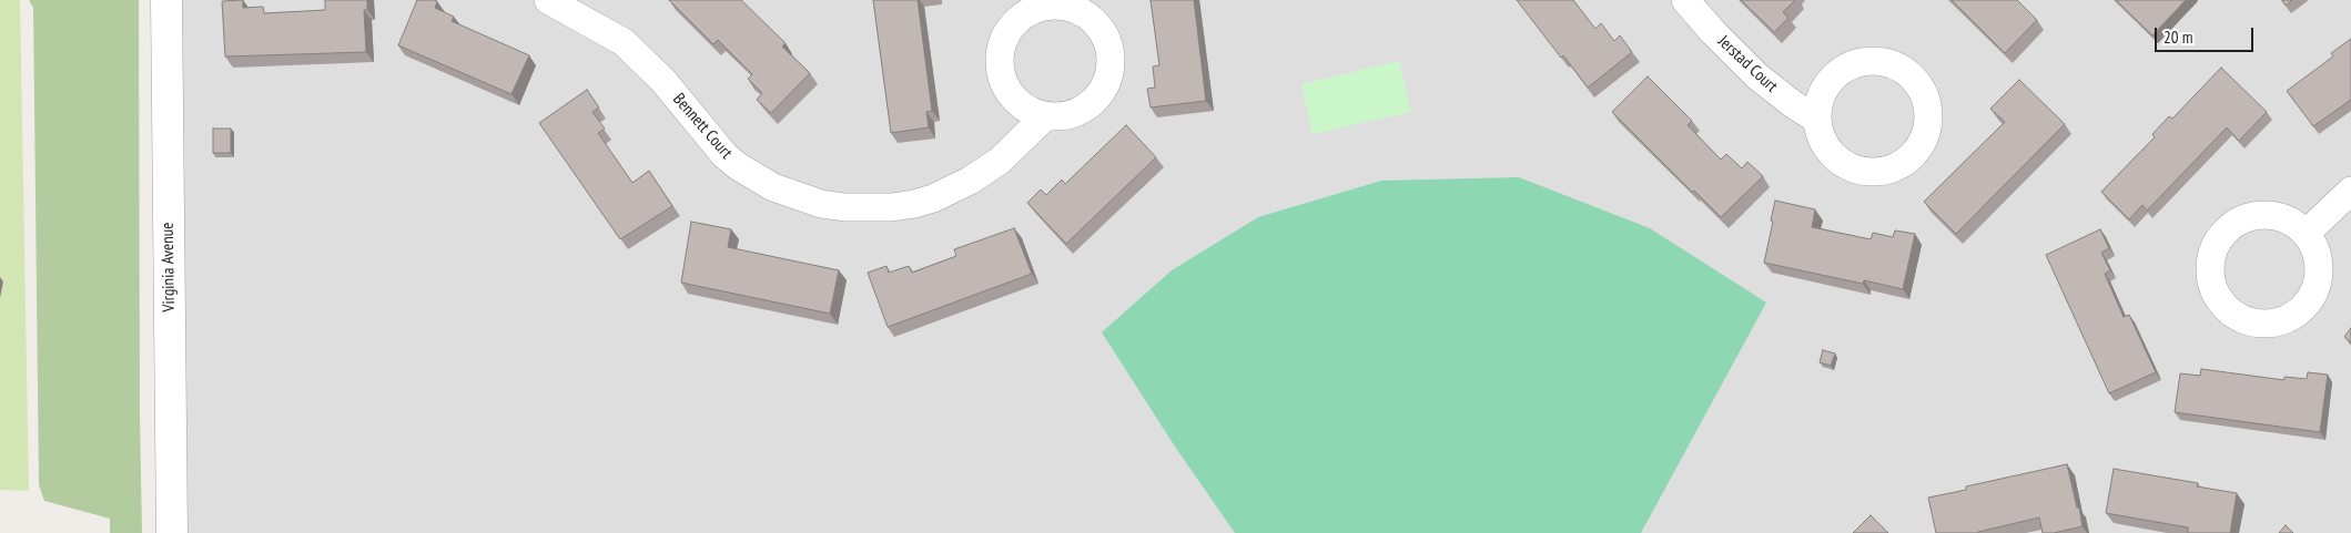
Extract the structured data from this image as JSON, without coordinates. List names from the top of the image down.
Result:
{
  "streets": {
    "street": ["Jerstad Court", "Bennett Court", "Virginia Avenue"]
  },
  "scale_bar": "20 m"
}
